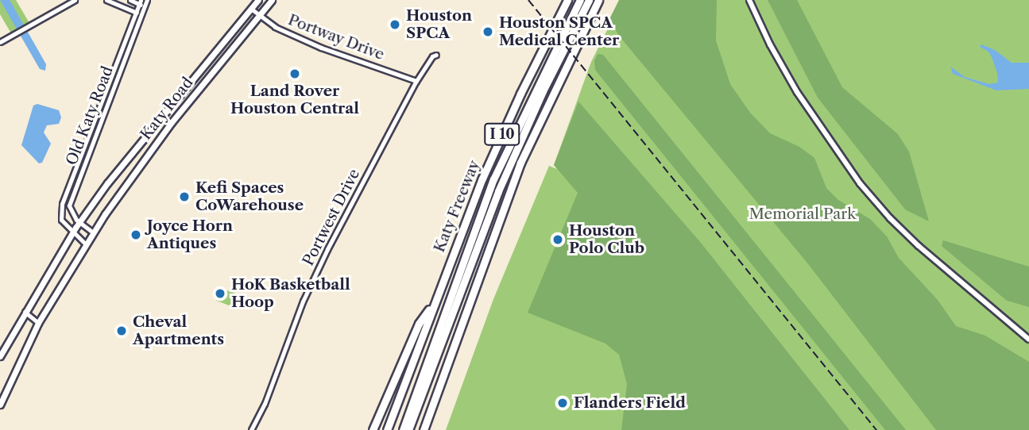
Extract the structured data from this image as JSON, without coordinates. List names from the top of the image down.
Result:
{
  "streets": {
    "highway": ["I 10", "Katy Freeway"],
    "main road": ["Katy Road"],
    "street": ["Portway Drive", "Old Katy Road", "Portwest Drive"]
  },
  "crossings": [
    ["Portway Drive", "Katy Road"],
    ["Portway Drive", "Portwest Drive"],
    ["Katy Road", "Old Katy Road"]
  ],
  "parks": ["Memorial Park"],
  "places": [
    "Houston SPCA",
    "Houston SPCA Medical Center",
    "Land Rover Houston Central",
    "Kefi Spaces CoWarehouse",
    "Joyce Horn Antiques",
    "Houston Polo Club",
    "HoK Basketball Hoop",
    "Cheval Apartments",
    "Flanders Field"
  ]
}
